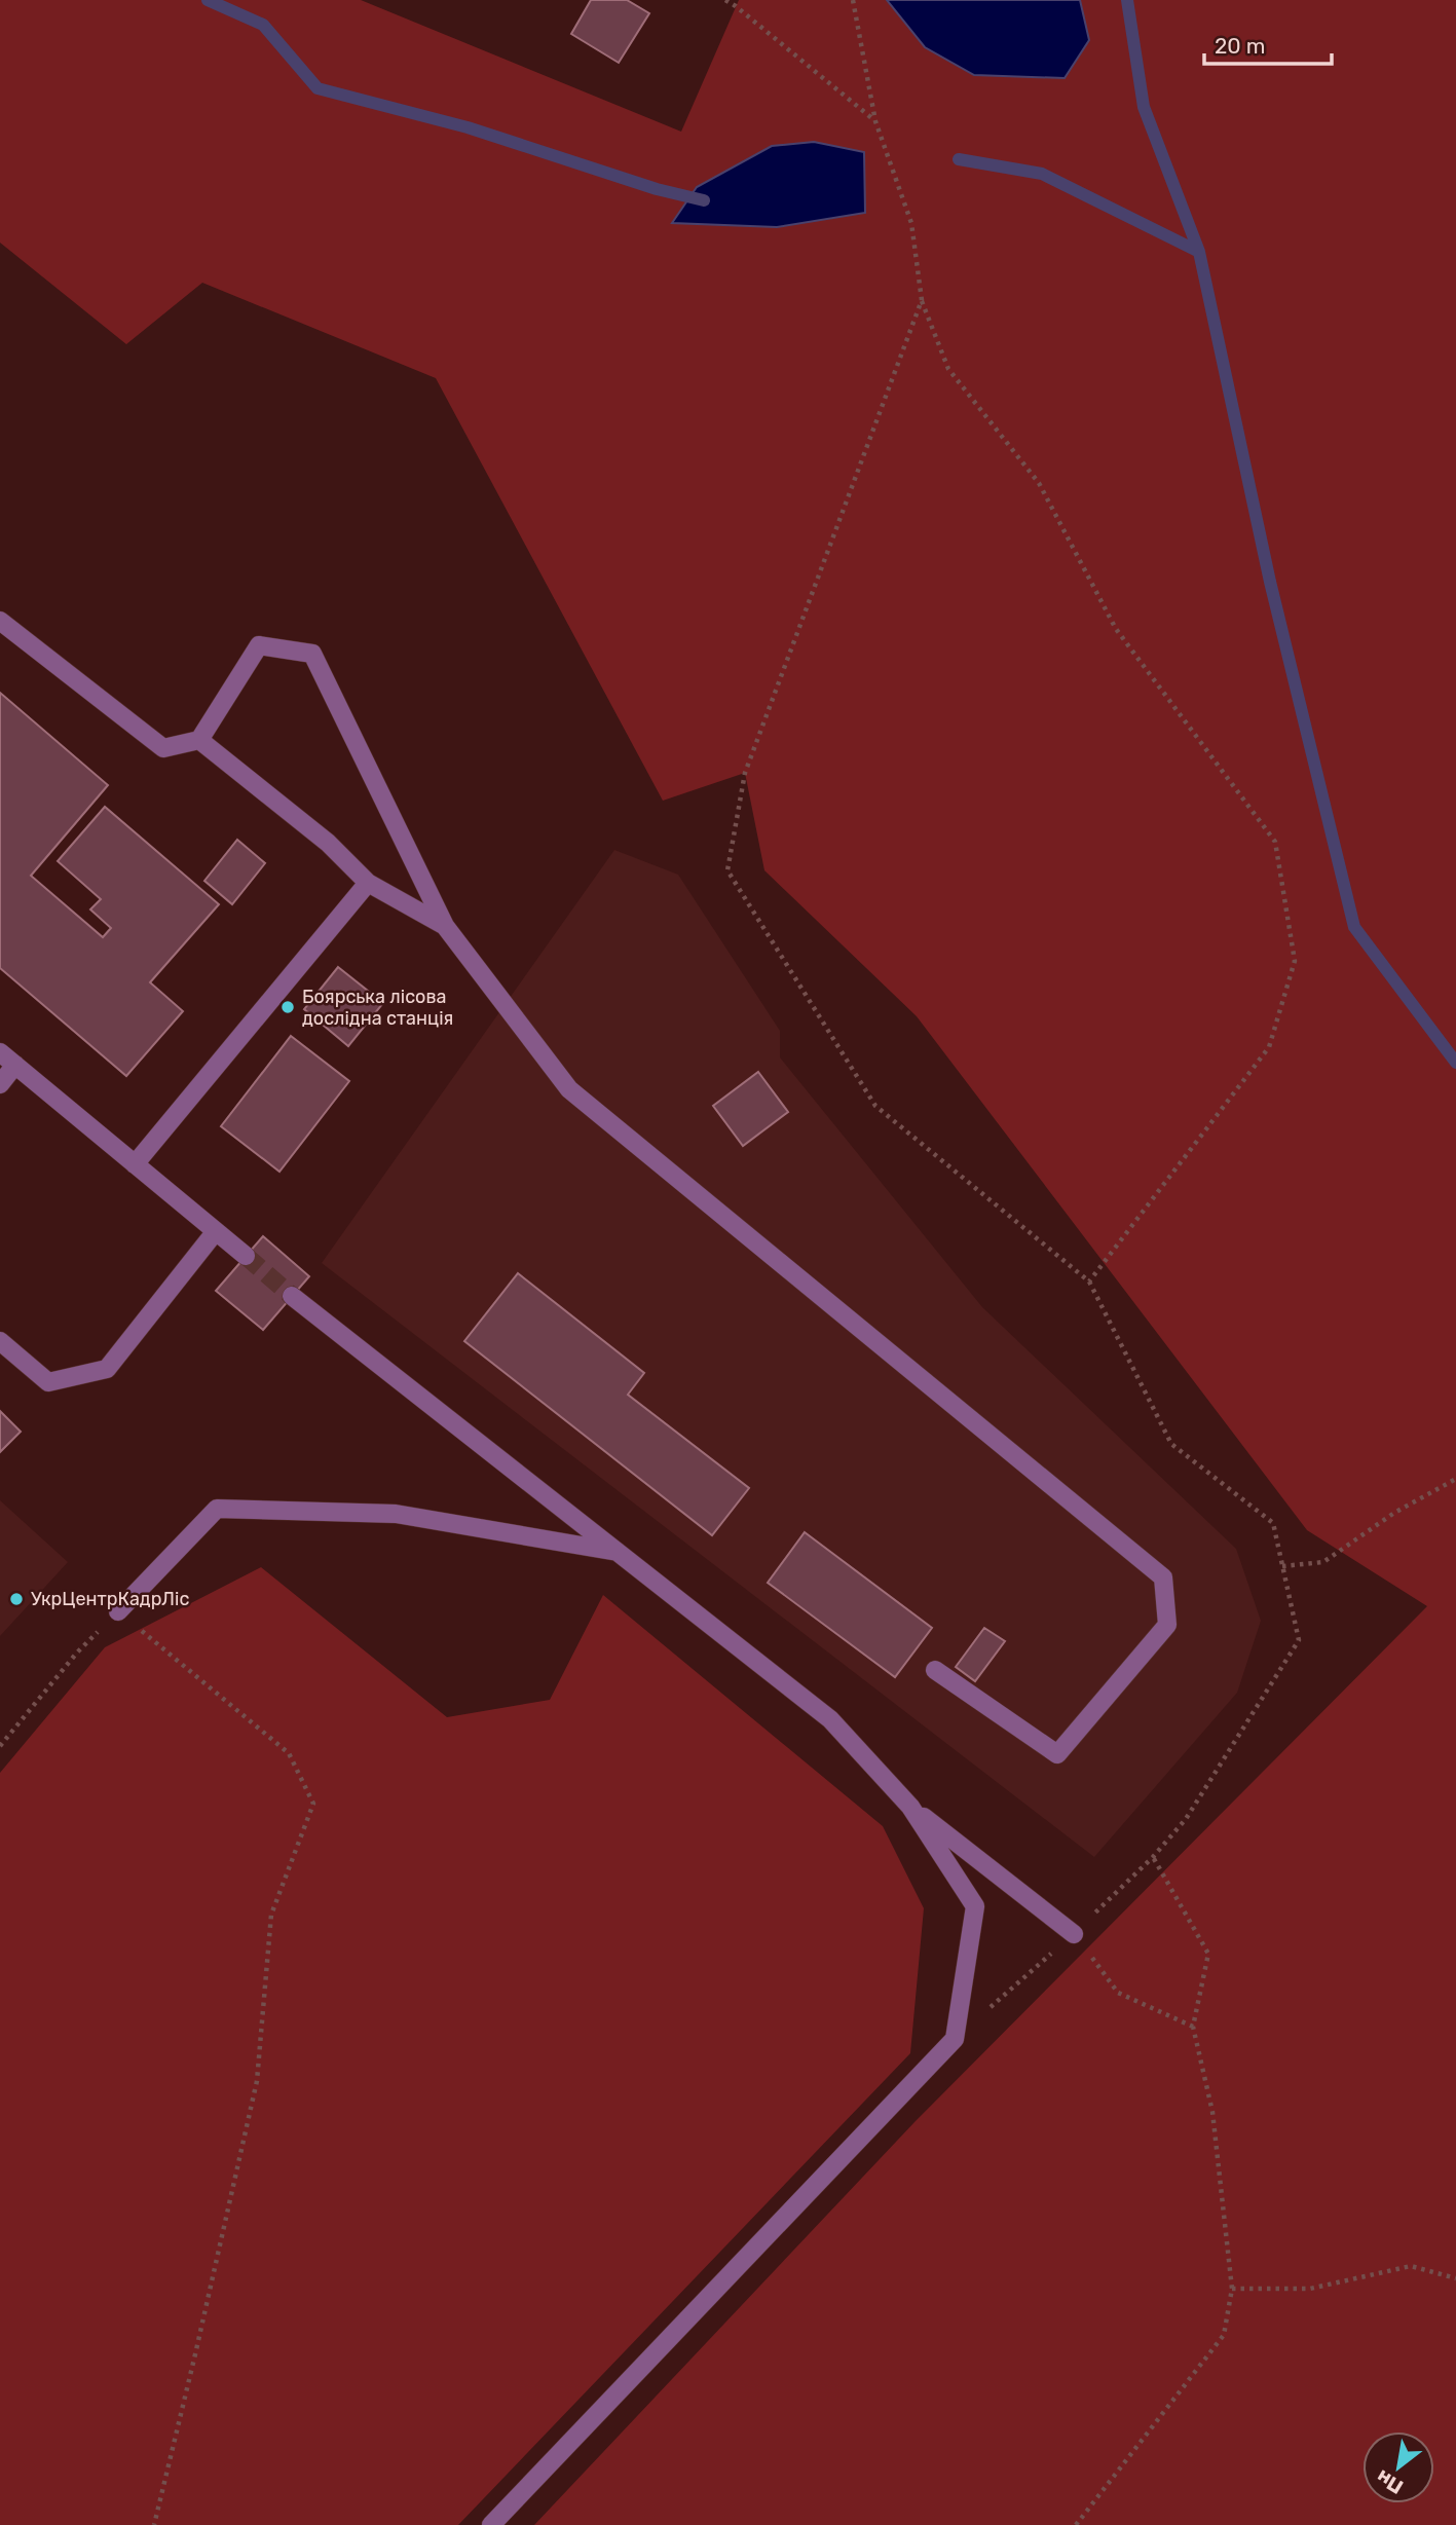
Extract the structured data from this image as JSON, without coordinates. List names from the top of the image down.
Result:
{
  "places": ["Боярська лісова дослідна станція", "УкрЦентрКадрЛіс"],
  "scale_bar": "20 m",
  "north": "bottom left"
}
